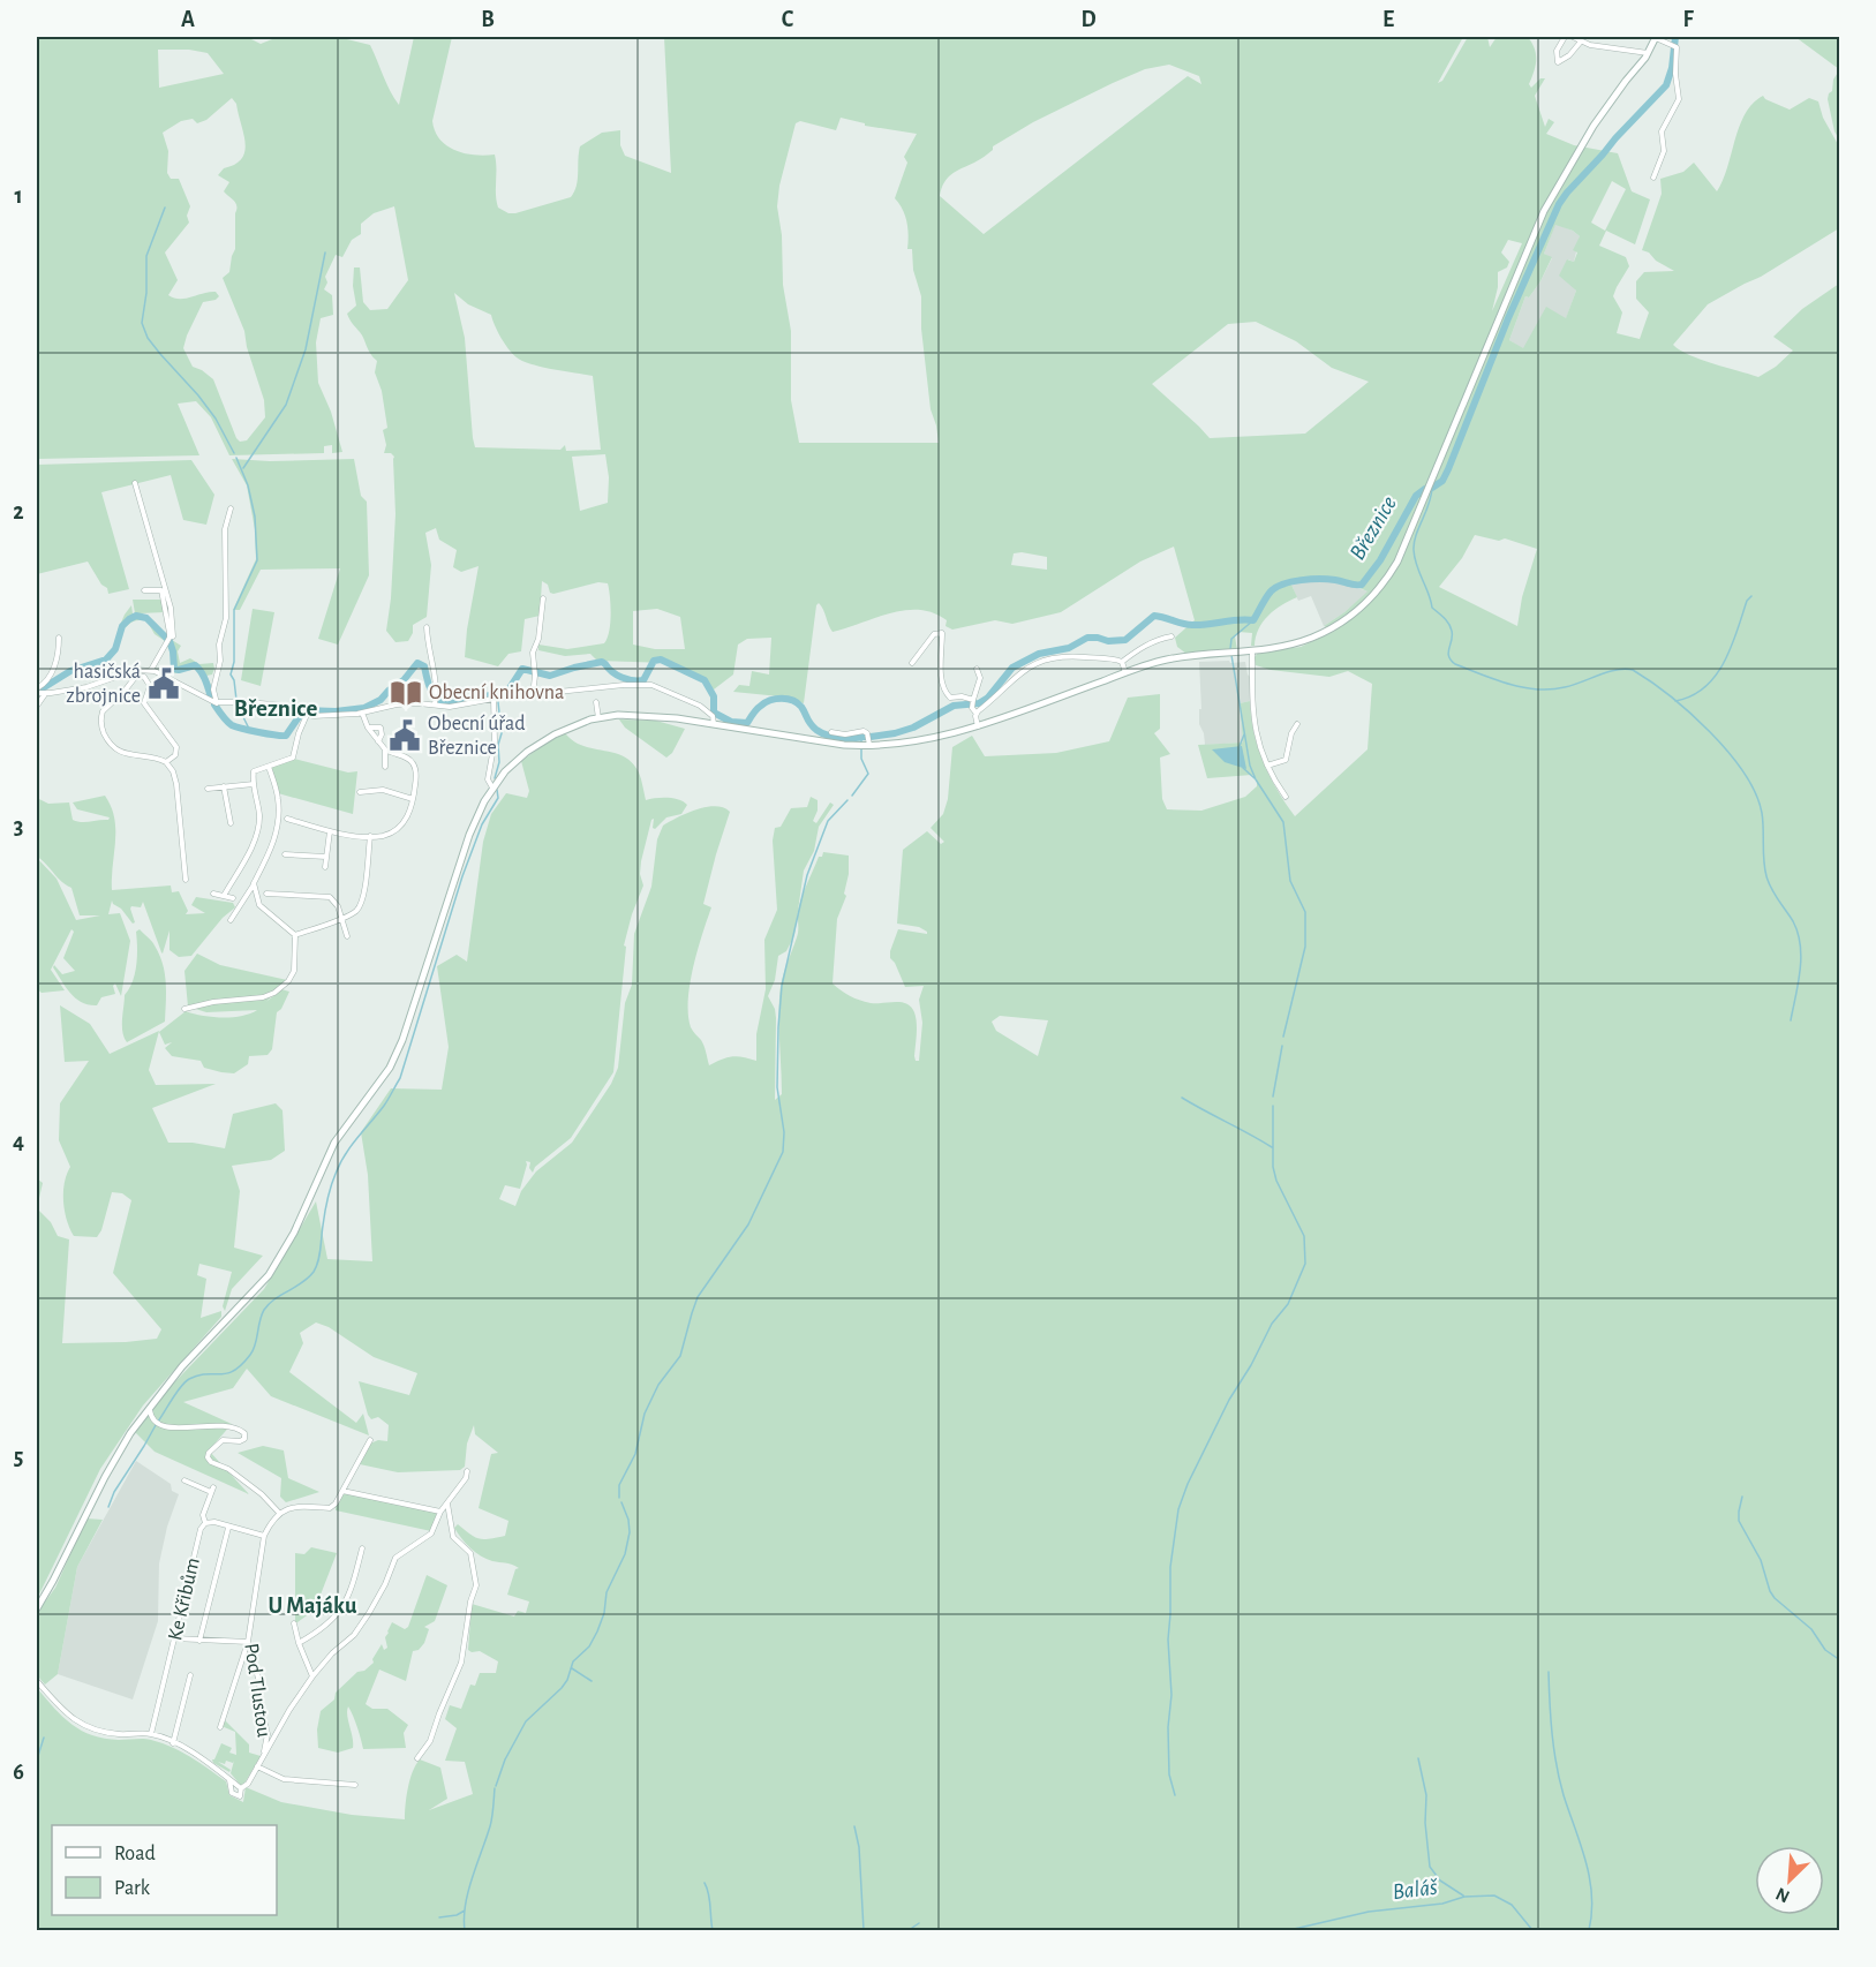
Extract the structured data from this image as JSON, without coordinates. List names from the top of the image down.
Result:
{
  "streets": {
    "street": ["Ke Křibům", "Pod Tlustou"]
  },
  "districts": ["Březnice", "U Majáku"],
  "water": ["Březnice", "Baláš"],
  "places": {
    "public building": ["hasičská zbrojnice", "Obecní úřad Březnice"],
    "library": ["Obecní knihovna"]
  },
  "legend": ["Road", "Park"],
  "north": "bottom left",
  "grid": {
    "columns": [
      "A",
      "B",
      "C",
      "D",
      "E",
      "F"
    ],
    "rows": [
      "1",
      "2",
      "3",
      "4",
      "5",
      "6"
    ]
  }
}
